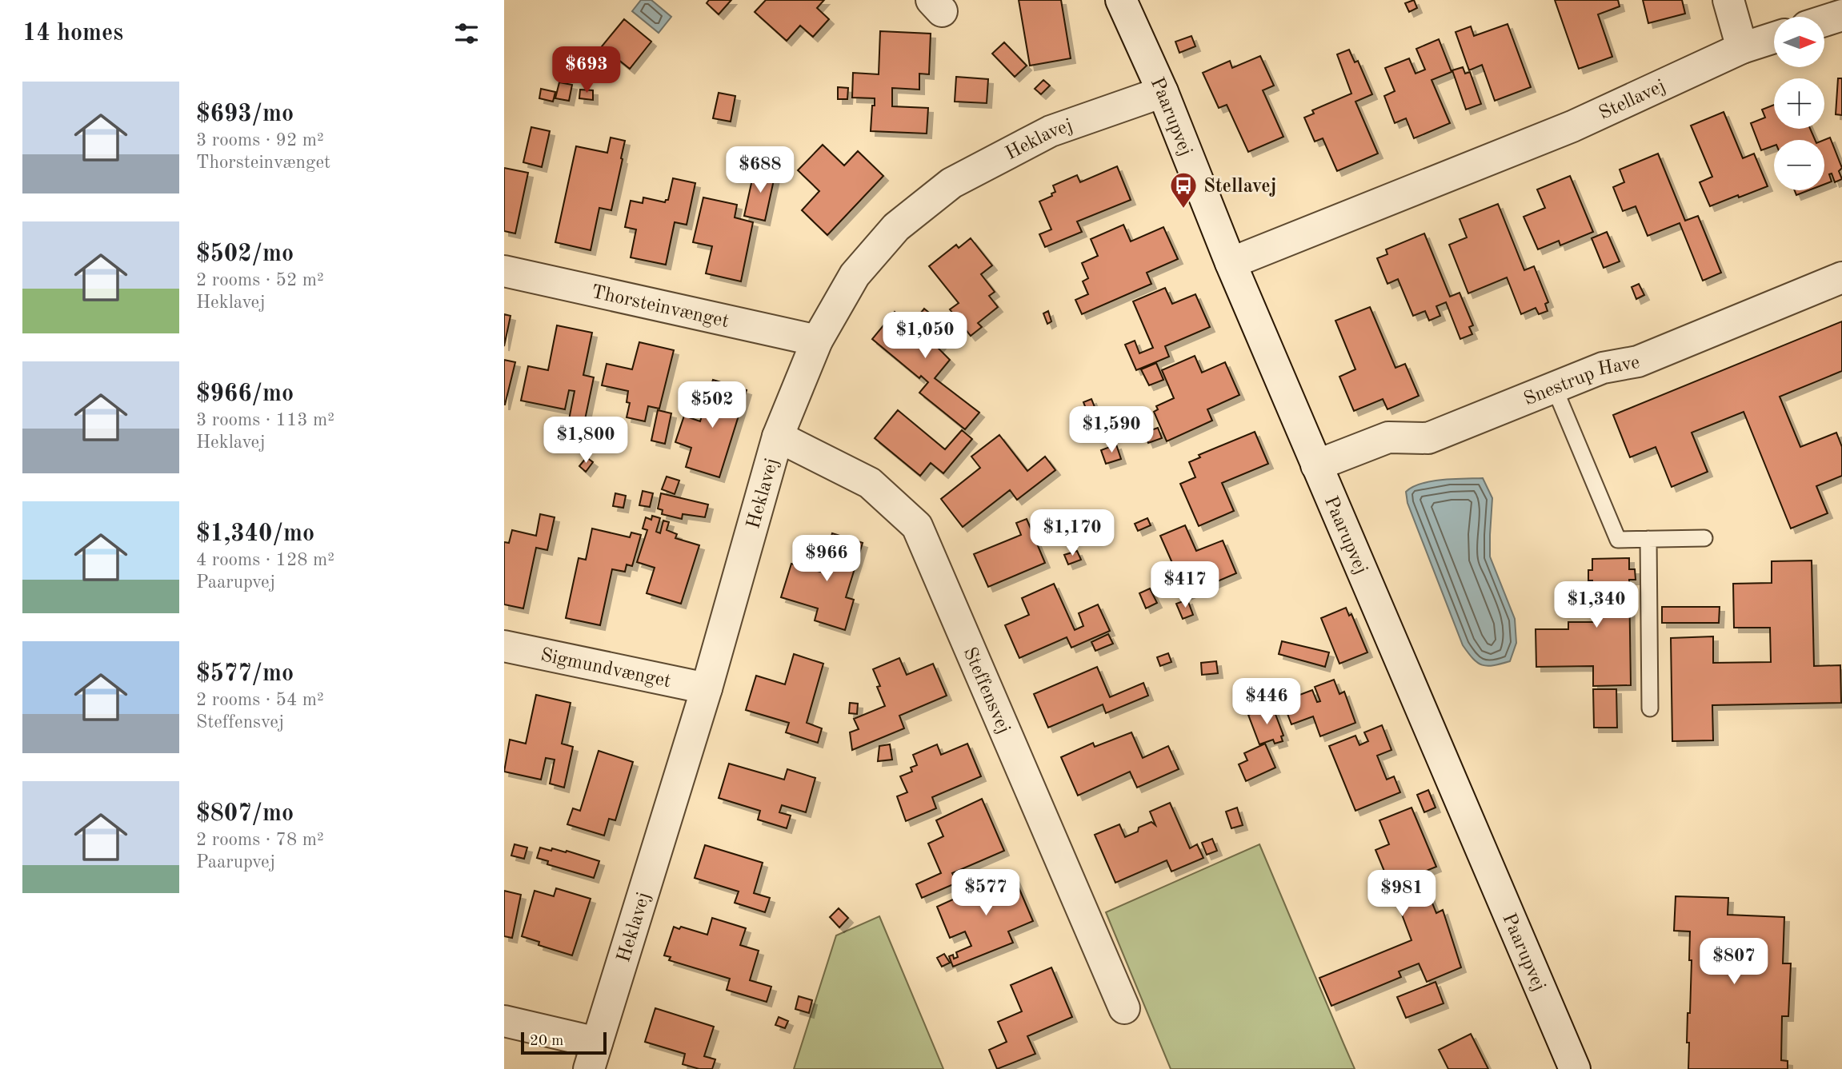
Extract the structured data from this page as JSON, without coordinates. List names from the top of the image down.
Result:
{
  "streets": {
    "street": [
      "Stellavej",
      "Paarupvej",
      "Heklavej",
      "Thorsteinvænget",
      "Snestrup Have",
      "Sigmundvænget",
      "Steffensvej"
    ]
  },
  "crossings": [
    ["Stellavej", "Paarupvej"],
    ["Paarupvej", "Heklavej"],
    ["Paarupvej", "Snestrup Have"],
    ["Heklavej", "Thorsteinvænget"],
    ["Heklavej", "Sigmundvænget"],
    ["Heklavej", "Steffensvej"]
  ],
  "places": {
    "bus stop": ["Stellavej"]
  },
  "scale_bar": "20 m",
  "north": "right",
  "page": {
    "heading": "14 homes",
    "map_buttons": ["+", "−"],
    "price": [
      "$693",
      "$688",
      "$1,050",
      "$502",
      "$1,590",
      "$1,800",
      "$1,170",
      "$966",
      "$417",
      "$1,340",
      "$446",
      "$577",
      "$981",
      "$807"
    ],
    "list": [
      {
        "name": "$693/mo",
        "note": "3 rooms · 92 m² · Thorsteinvænget"
      },
      {
        "name": "$502/mo",
        "note": "2 rooms · 52 m² · Heklavej"
      },
      {
        "name": "$966/mo",
        "note": "3 rooms · 113 m² · Heklavej"
      },
      {
        "name": "$1,340/mo",
        "note": "4 rooms · 128 m² · Paarupvej"
      },
      {
        "name": "$577/mo",
        "note": "2 rooms · 54 m² · Steffensvej"
      },
      {
        "name": "$807/mo",
        "note": "2 rooms · 78 m² · Paarupvej"
      }
    ],
    "scale": "20 m"
  }
}
